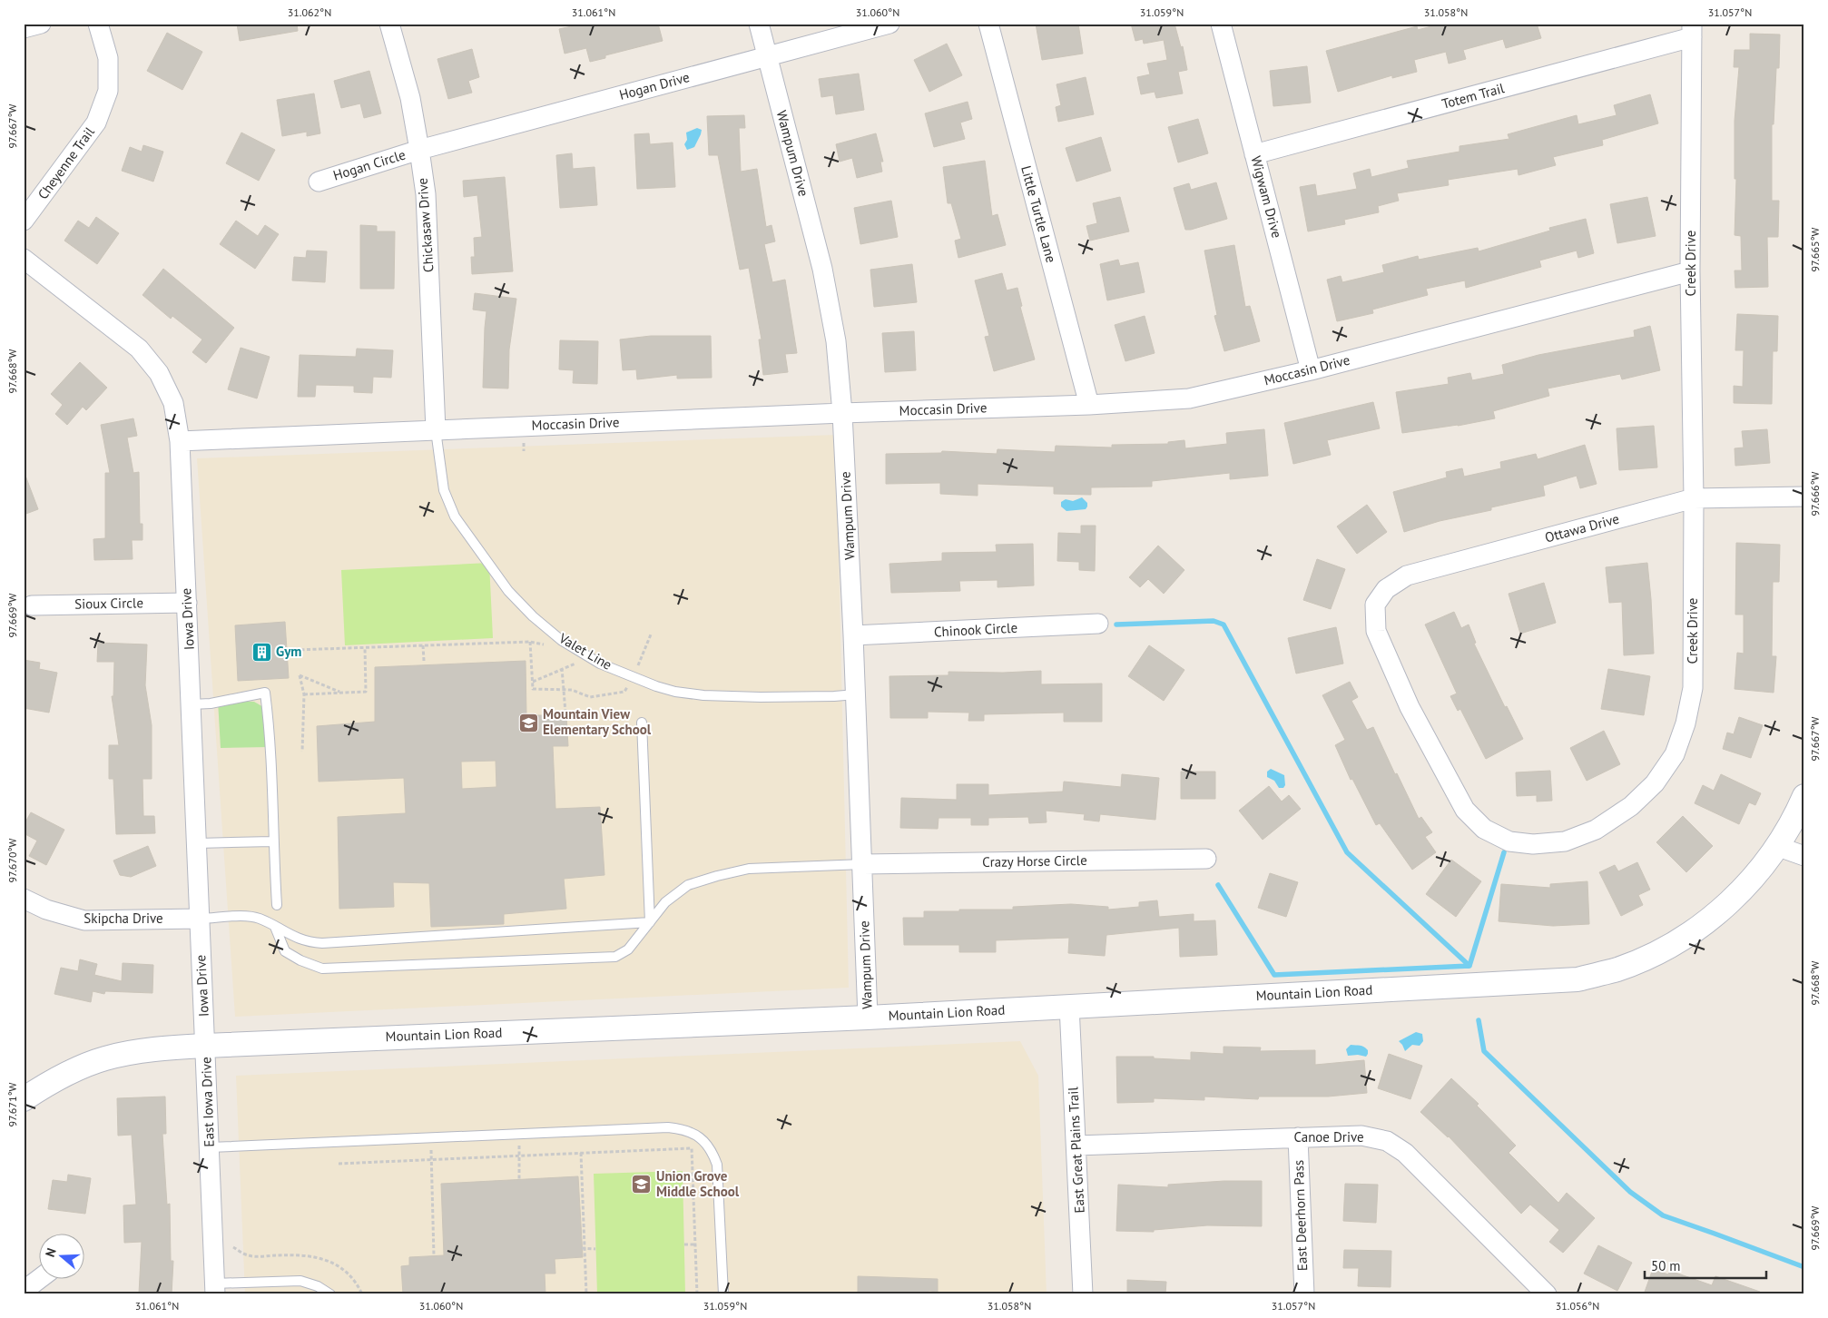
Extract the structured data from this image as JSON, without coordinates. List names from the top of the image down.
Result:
{
  "streets": {
    "street": [
      "Hogan Drive",
      "Totem Trail",
      "Wampum Drive",
      "Cheyenne Trail",
      "Hogan Circle",
      "Wigwam Drive",
      "Little Turtle Lane",
      "Chickasaw Drive",
      "Creek Drive",
      "Moccasin Drive",
      "Ottawa Drive",
      "Sioux Circle",
      "Iowa Drive",
      "Chinook Circle",
      "Crazy Horse Circle",
      "Skipcha Drive",
      "Mountain Lion Road",
      "East Iowa Drive",
      "Canoe Drive",
      "East Great Plains Trail",
      "East Deerhorn Pass"
    ],
    "lane": ["Valet Line"]
  },
  "crossings": [
    ["Hogan Drive", "Wampum Drive"],
    ["Hogan Drive", "Hogan Circle"],
    ["Hogan Drive", "Chickasaw Drive"],
    ["Totem Trail", "Wigwam Drive"],
    ["Totem Trail", "Creek Drive"],
    ["Wampum Drive", "Moccasin Drive"],
    ["Wampum Drive", "Chinook Circle"],
    ["Wampum Drive", "Valet Line"],
    ["Wampum Drive", "Crazy Horse Circle"],
    ["Wampum Drive", "Mountain Lion Road"],
    ["Hogan Circle", "Chickasaw Drive"],
    ["Wigwam Drive", "Moccasin Drive"],
    ["Little Turtle Lane", "Moccasin Drive"],
    ["Chickasaw Drive", "Moccasin Drive"],
    ["Chickasaw Drive", "Valet Line"],
    ["Creek Drive", "Moccasin Drive"],
    ["Creek Drive", "Ottawa Drive"],
    ["Moccasin Drive", "Iowa Drive"],
    ["Moccasin Drive", "Valet Line"],
    ["Sioux Circle", "Iowa Drive"],
    ["Iowa Drive", "Skipcha Drive"],
    ["Iowa Drive", "Mountain Lion Road"],
    ["Iowa Drive", "East Iowa Drive"],
    ["Mountain Lion Road", "East Iowa Drive"],
    ["Mountain Lion Road", "East Great Plains Trail"],
    ["Canoe Drive", "East Great Plains Trail"],
    ["Canoe Drive", "East Deerhorn Pass"]
  ],
  "places": {
    "building": ["Gym"],
    "school or university": ["Mountain View Elementary School", "Union Grove Middle School"]
  },
  "scale_bar": "50 m",
  "north": "left",
  "coordinates": [
    "31.062°N",
    "31.061°N",
    "31.060°N",
    "31.059°N",
    "31.058°N",
    "31.057°N",
    "97.667°W",
    "97.665°W",
    "97.668°W",
    "97.666°W",
    "97.669°W",
    "97.670°W",
    "97.671°W",
    "31.056°N"
  ]
}
